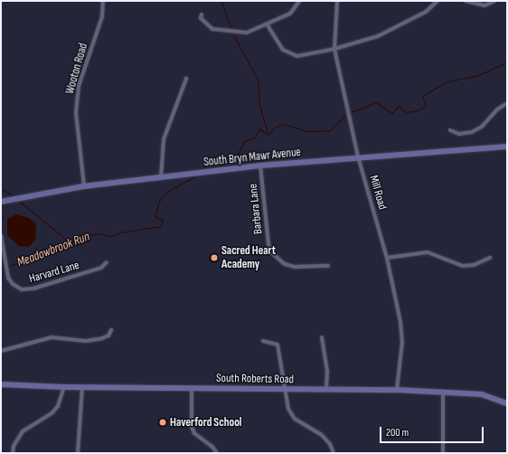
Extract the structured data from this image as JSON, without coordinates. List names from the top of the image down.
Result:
{
  "streets": {
    "main road": ["South Bryn Mawr Avenue", "South Roberts Road"],
    "street": [
      "Wooton Road",
      "Mill Road",
      "Barbara Lane",
      "Harvard Lane"
    ]
  },
  "crossings": [
    ["Wooton Road", "South Bryn Mawr Avenue"],
    ["South Bryn Mawr Avenue", "Mill Road"],
    ["South Bryn Mawr Avenue", "Barbara Lane"],
    ["Mill Road", "South Roberts Road"]
  ],
  "water": ["Meadowbrook Run"],
  "places": ["Sacred Heart Academy", "Haverford School"],
  "scale_bar": "200 m"
}
